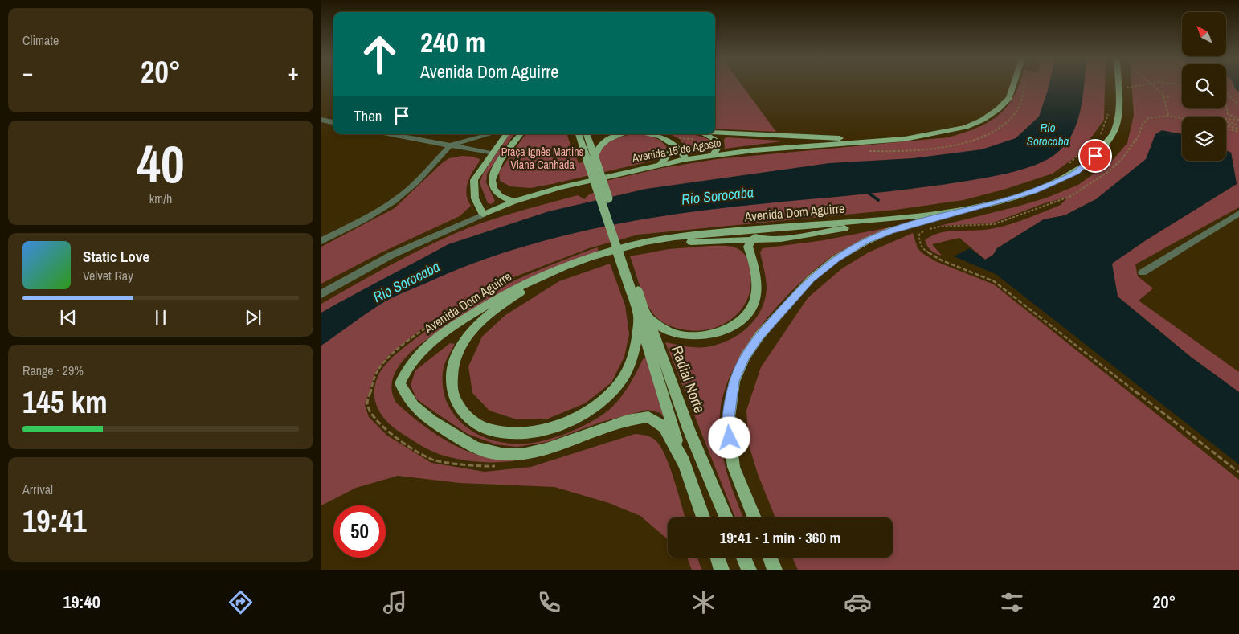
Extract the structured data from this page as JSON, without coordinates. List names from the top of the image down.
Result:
{
  "streets": {
    "main road": ["Avenida 15 de Agosto", "Avenida Dom Aguirre", "Radial Norte"]
  },
  "crossings": [
    ["Avenida Dom Aguirre", "Radial Norte"]
  ],
  "water": ["Rio Sorocaba"],
  "parks": ["Praça Ignês Martins Viana Canhada"],
  "north": "top left",
  "page": {
    "tile": [
      "Climate",
      ["40", "km/h"],
      ["Range · 29%", "145 km"],
      ["Arrival", "19:41"]
    ],
    "turn": ["240 m", "Avenida Dom Aguirre"],
    "heat": ["−", "20°", "+"],
    "then": "Then",
    "song": ["Static Love", "Velvet Ray"],
    "limit": "50",
    "trip": "19:41 · 1 min · 360 m",
    "tabs": ["19:40", "20°"]
  }
}
